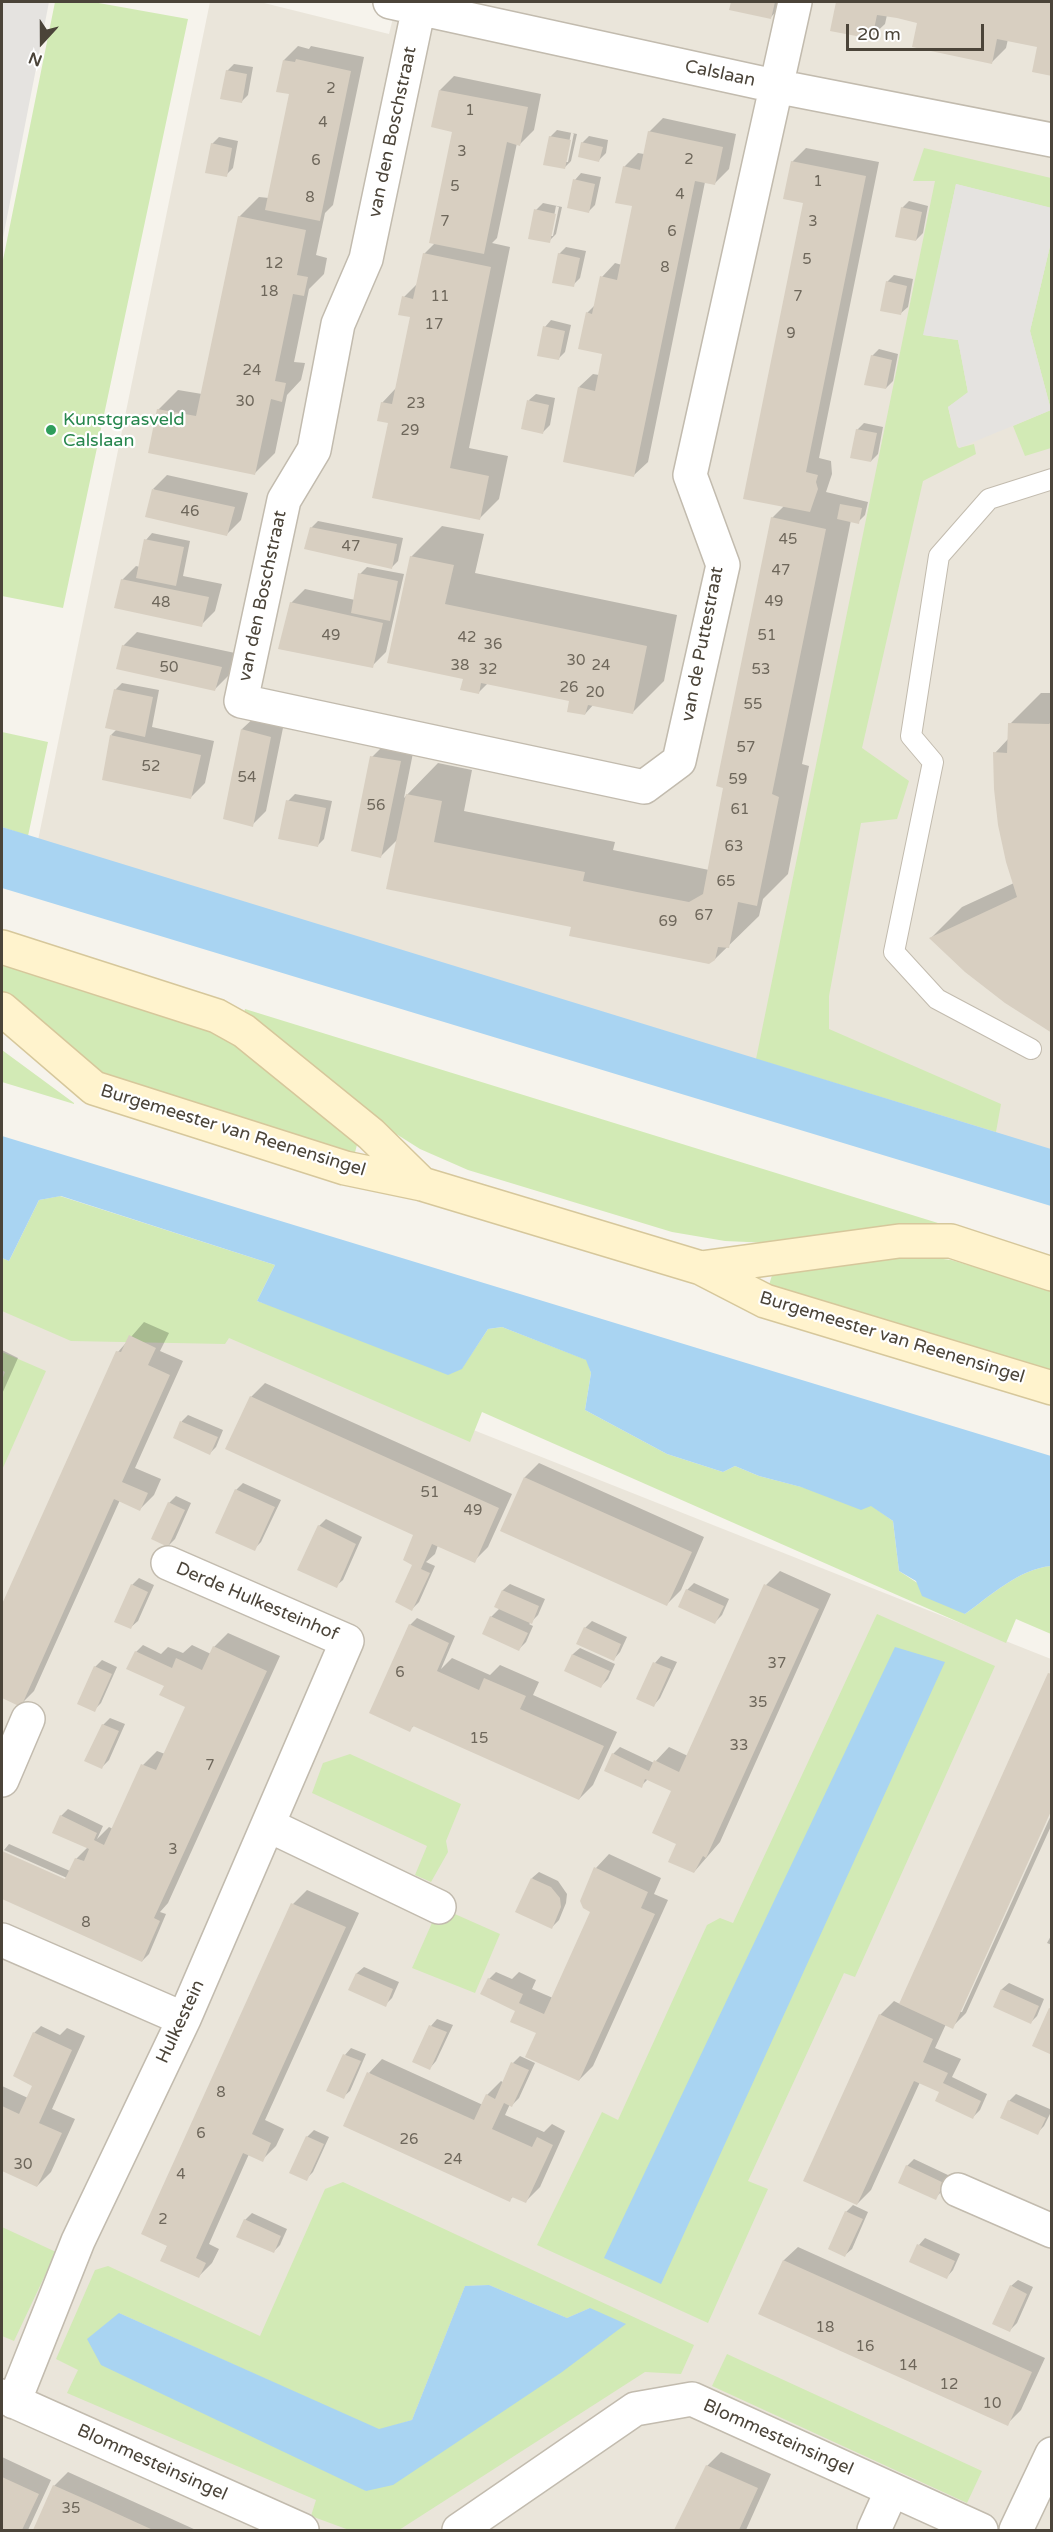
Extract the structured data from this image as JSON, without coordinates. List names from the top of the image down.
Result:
{
  "streets": {
    "main road": ["Burgemeester van Reenensingel"],
    "street": [
      "Calslaan",
      "van den Boschstraat",
      "van de Puttestraat",
      "Derde Hulkesteinhof",
      "Hulkestein",
      "Blommesteinsingel"
    ]
  },
  "crossings": [
    ["Calslaan", "van den Boschstraat"],
    ["Calslaan", "van de Puttestraat"],
    ["van den Boschstraat", "van de Puttestraat"],
    ["Derde Hulkesteinhof", "Hulkestein"],
    ["Hulkestein", "Blommesteinsingel"]
  ],
  "places": ["Kunstgrasveld Calslaan"],
  "house_numbers": [
    "2",
    "1",
    "4",
    "3",
    "2",
    "6",
    "1",
    "5",
    "4",
    "8",
    "7",
    "3",
    "6",
    "5",
    "12",
    "8",
    "18",
    "11",
    "7",
    "17",
    "9",
    "24",
    "30",
    "23",
    "29",
    "46",
    "45",
    "47",
    "47",
    "49",
    "48",
    "49",
    "51",
    "42",
    "36",
    "30",
    "38",
    "24",
    "50",
    "32",
    "53",
    "26",
    "20",
    "55",
    "57",
    "52",
    "54",
    "59",
    "56",
    "61",
    "63",
    "65",
    "67",
    "69",
    "51",
    "49",
    "37",
    "6",
    "35",
    "15",
    "33",
    "7",
    "3",
    "8",
    "8",
    "6",
    "26",
    "24",
    "30",
    "4",
    "2",
    "18",
    "16",
    "14",
    "12",
    "10",
    "35"
  ],
  "scale_bar": "20 m",
  "north": "bottom"
}
